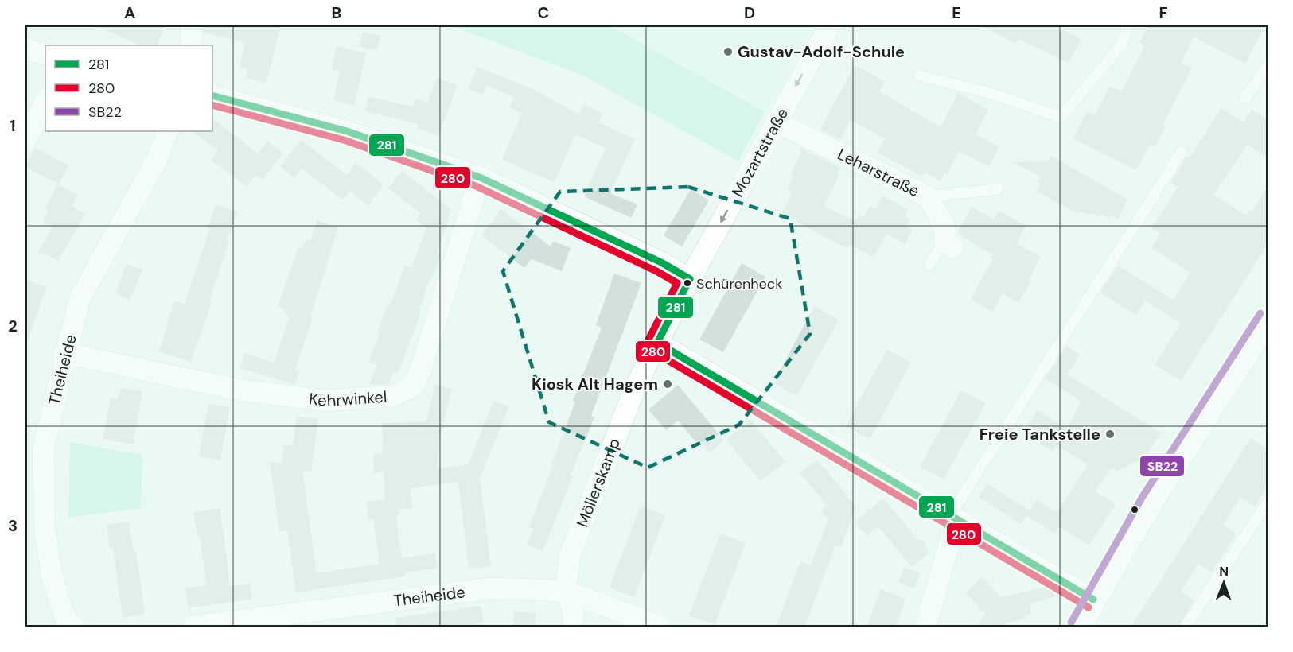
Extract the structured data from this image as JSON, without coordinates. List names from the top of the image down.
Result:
{
  "streets": {
    "street": [
      "Mozartstraße",
      "Leharstraße",
      "Theiheide",
      "Kehrwinkel",
      "Möllerskamp"
    ]
  },
  "crossings": [
    ["Mozartstraße", "Leharstraße"],
    ["Theiheide", "Kehrwinkel"],
    ["Theiheide", "Möllerskamp"]
  ],
  "one_way": ["Mozartstraße"],
  "places": [
    "Gustav-Adolf-Schule",
    "Schürenheck",
    "Kiosk Alt Hagem",
    "Freie Tankstelle"
  ],
  "lines": ["transit line 281", "transit line 280", "transit line SB22"],
  "legend": ["281", "280", "SB22"],
  "north": "top",
  "grid": {
    "columns": [
      "A",
      "B",
      "C",
      "D",
      "E",
      "F"
    ],
    "rows": ["1", "2", "3"]
  }
}
